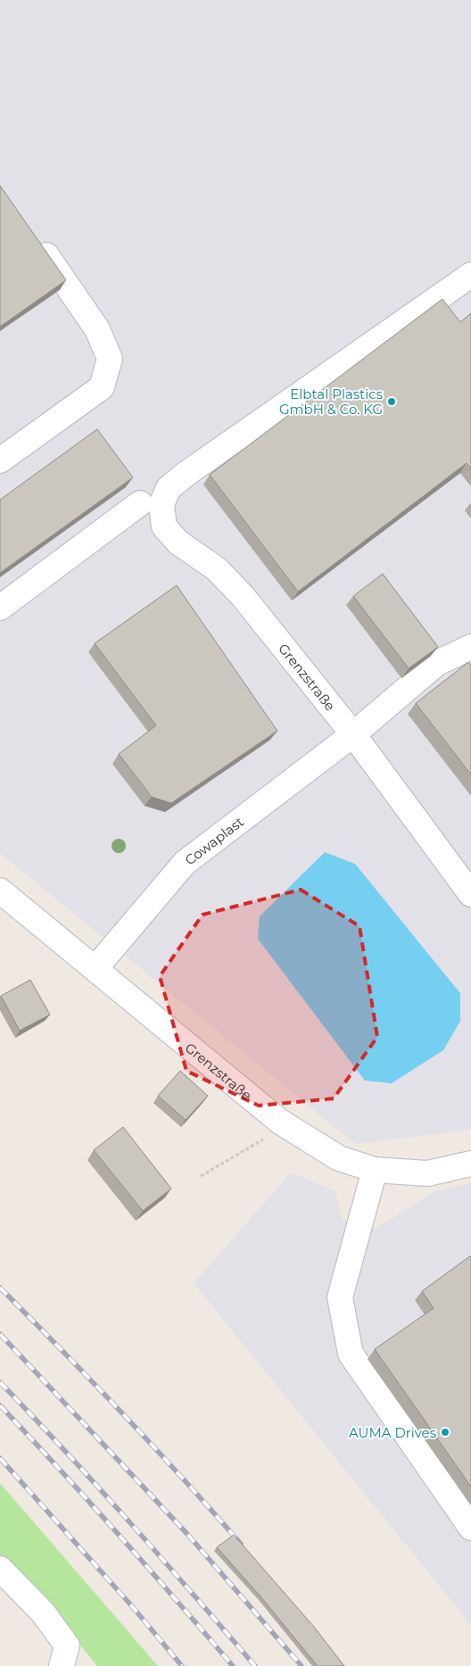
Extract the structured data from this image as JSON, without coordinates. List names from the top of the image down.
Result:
{
  "streets": {
    "street": ["Grenzstraße", "Cowaplast"]
  },
  "crossings": [
    ["Grenzstraße", "Cowaplast"]
  ],
  "places": ["Elbtal Plastics GmbH & Co. KG", "AUMA Drives"]
}
